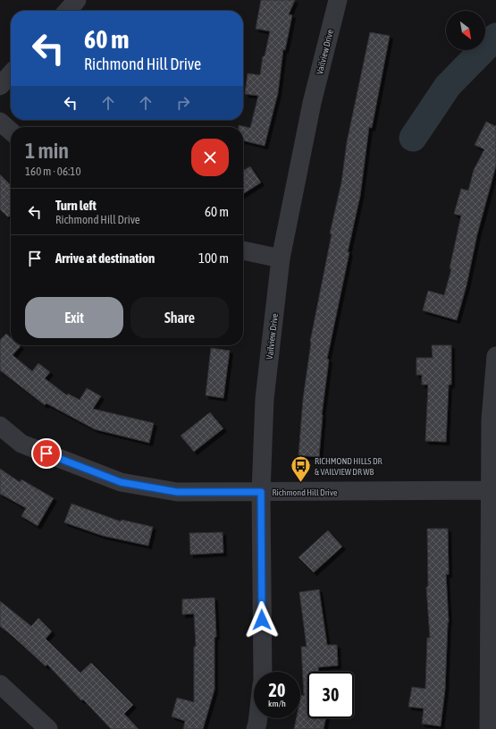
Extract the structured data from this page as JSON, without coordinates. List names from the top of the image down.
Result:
{
  "streets": {
    "street": ["Vailview Drive", "Richmond Hill Drive"]
  },
  "crossings": [
    ["Vailview Drive", "Richmond Hill Drive"]
  ],
  "places": {
    "bus stop": ["RICHMOND HILLS DR & VAILVIEW DR WB"]
  },
  "north": "bottom right",
  "page": {
    "turn": ["60 m", "Richmond Hill Drive"],
    "heading": ["1 min", "160 m · 06:10"],
    "list": [
      {
        "name": "Turn left",
        "note": "Richmond Hill Drive",
        "value": "60 m"
      },
      {
        "name": "Arrive at destination",
        "value": "100 m"
      }
    ],
    "buttons": ["Exit", "Share"],
    "speed": "20 km/h",
    "limit": "30"
  }
}
